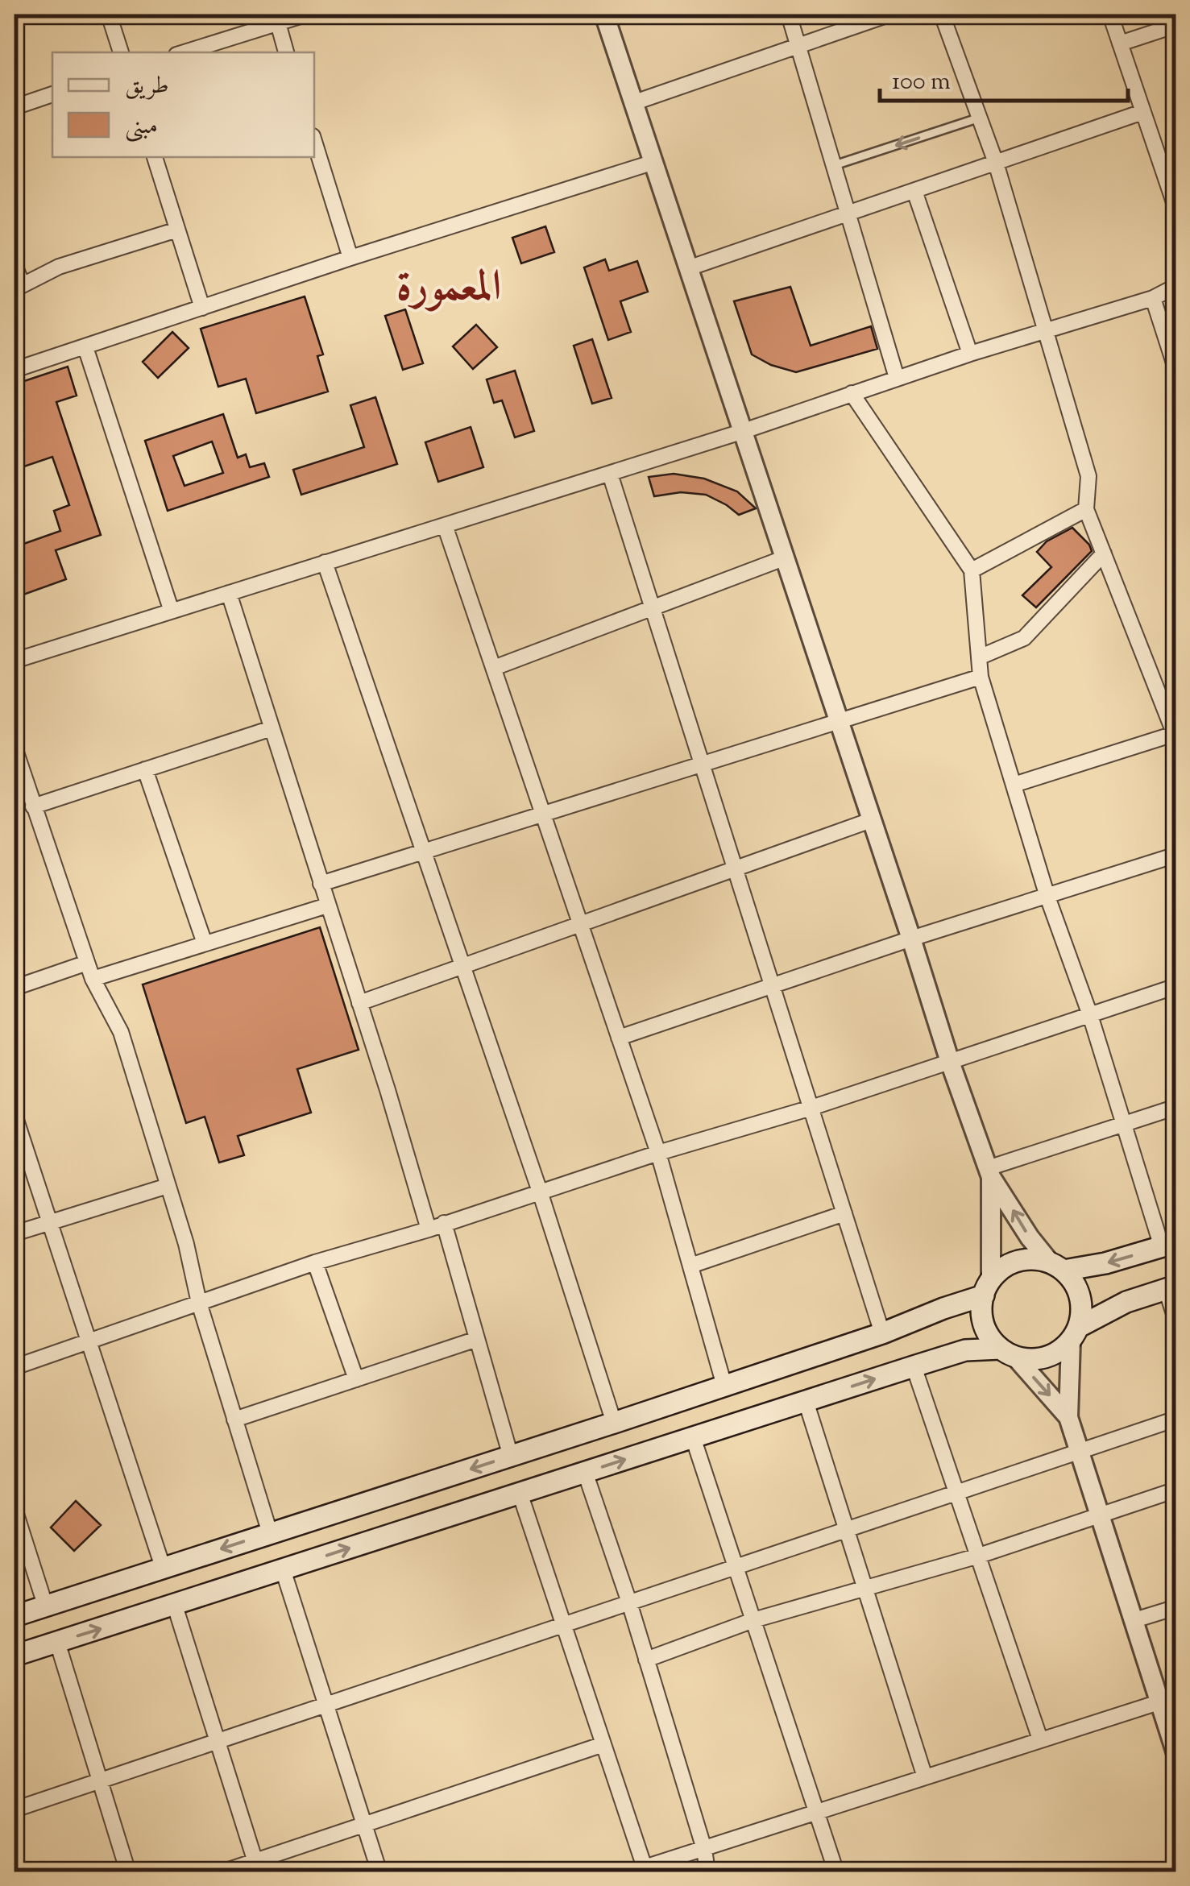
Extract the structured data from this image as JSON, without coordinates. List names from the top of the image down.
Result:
{
  "districts": ["المعمورة"],
  "legend": ["طريق", "مبنى"],
  "scale_bar": "100 m"
}
